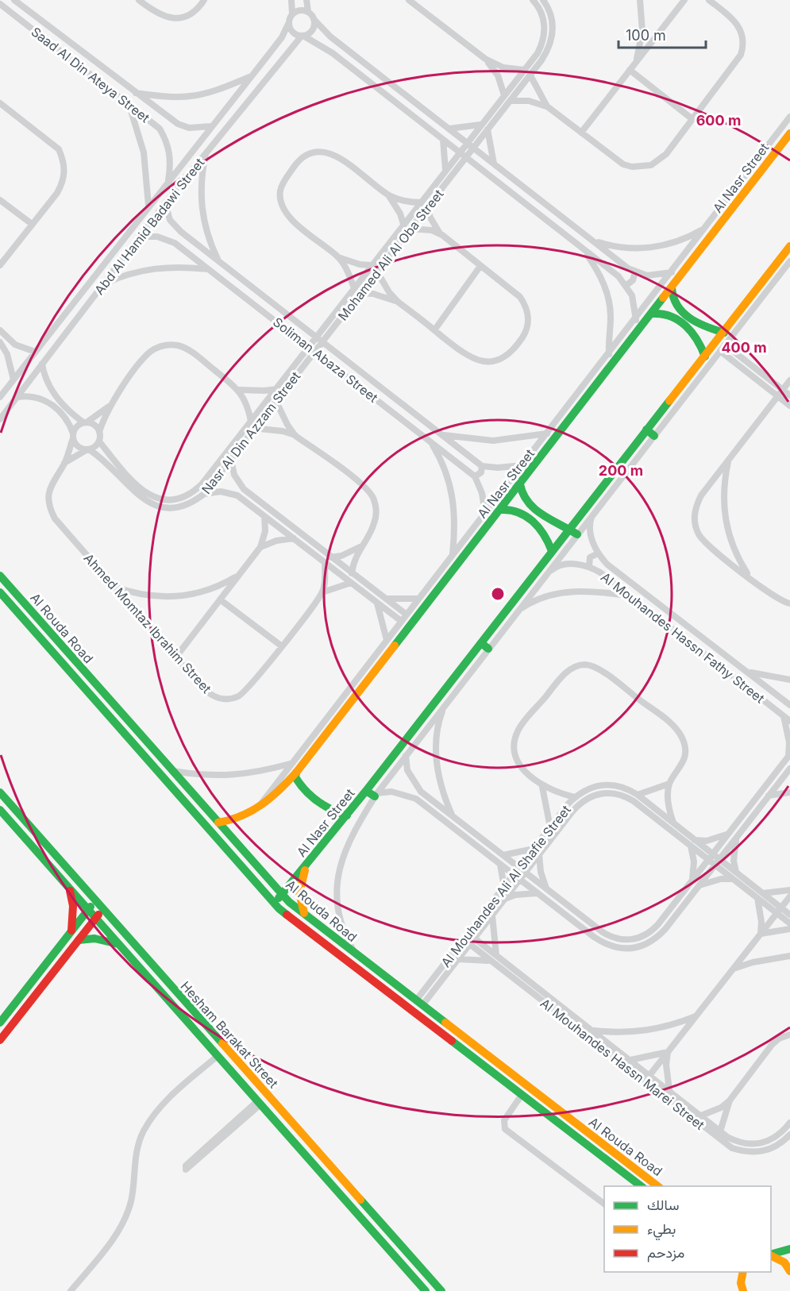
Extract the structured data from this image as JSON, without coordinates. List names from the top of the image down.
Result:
{
  "streets": {
    "street": [
      "Saad Al Din Ateya Street",
      "Al Nasr Street",
      "Abd Al Hamid Badawi Street",
      "Mohamed Ali Al Oba Street",
      "Soliman Abaza Street",
      "Nasr Al Din Azzam Street",
      "Ahmed Momtaz Ibrahim Street",
      "Al Rouda Road",
      "Al Mouhandes Hassn Fathy Street",
      "Al Mouhandes Ali Al Shafie Street",
      "Hesham Barakat Street",
      "Al Mouhandes Hassn Marei Street"
    ]
  },
  "crossings": [
    ["Saad Al Din Ateya Street", "Abd Al Hamid Badawi Street"],
    ["Al Nasr Street", "Al Rouda Road"],
    ["Abd Al Hamid Badawi Street", "Soliman Abaza Street"],
    ["Mohamed Ali Al Oba Street", "Soliman Abaza Street"],
    ["Mohamed Ali Al Oba Street", "Nasr Al Din Azzam Street"],
    ["Soliman Abaza Street", "Nasr Al Din Azzam Street"],
    ["Nasr Al Din Azzam Street", "Ahmed Momtaz Ibrahim Street"],
    ["Al Rouda Road", "Al Mouhandes Ali Al Shafie Street"],
    ["Al Mouhandes Ali Al Shafie Street", "Al Mouhandes Hassn Marei Street"]
  ],
  "legend": ["سالك", "بطيء", "مزدحم"],
  "scale_bar": "100 m",
  "rings": ["600 m", "400 m", "200 m"]
}
